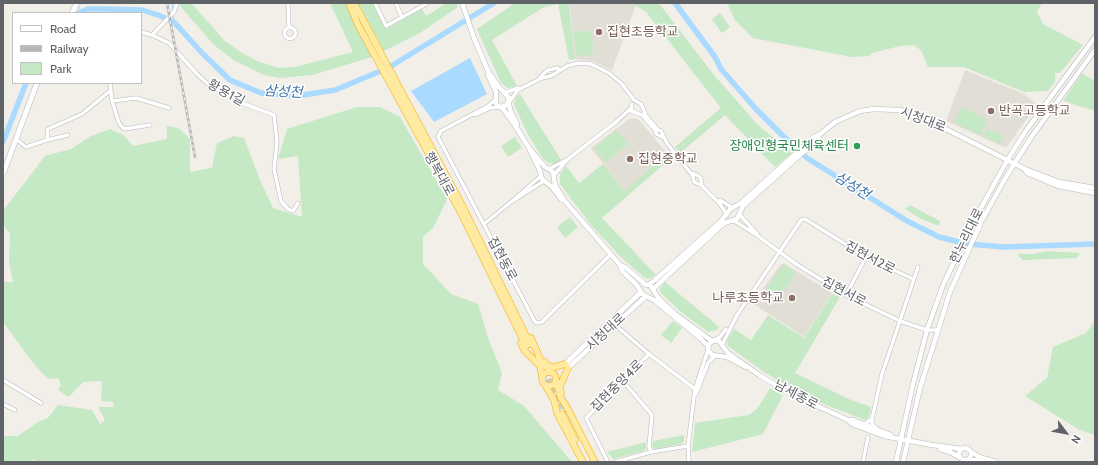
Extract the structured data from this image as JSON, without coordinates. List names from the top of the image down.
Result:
{
  "streets": {
    "highway": ["행복대로"],
    "main road": ["한누리대로"],
    "street": [
      "황용1길",
      "시청대로",
      "집현서2로",
      "집현동로",
      "집현서로",
      "집현중앙4로",
      "남세종로"
    ]
  },
  "crossings": [
    ["시청대로", "한누리대로"],
    ["시청대로", "집현서로"],
    ["한누리대로", "집현서로"],
    ["한누리대로", "남세종로"],
    ["집현서2로", "집현서로"],
    ["집현서2로", "남세종로"]
  ],
  "water": ["삼성천"],
  "places": [
    "집현초등학교",
    "반곡고등학교",
    "장애인형국민체육센터",
    "집현중학교",
    "나루초등학교"
  ],
  "legend": ["Road", "Railway", "Park"],
  "north": "bottom right"
}
